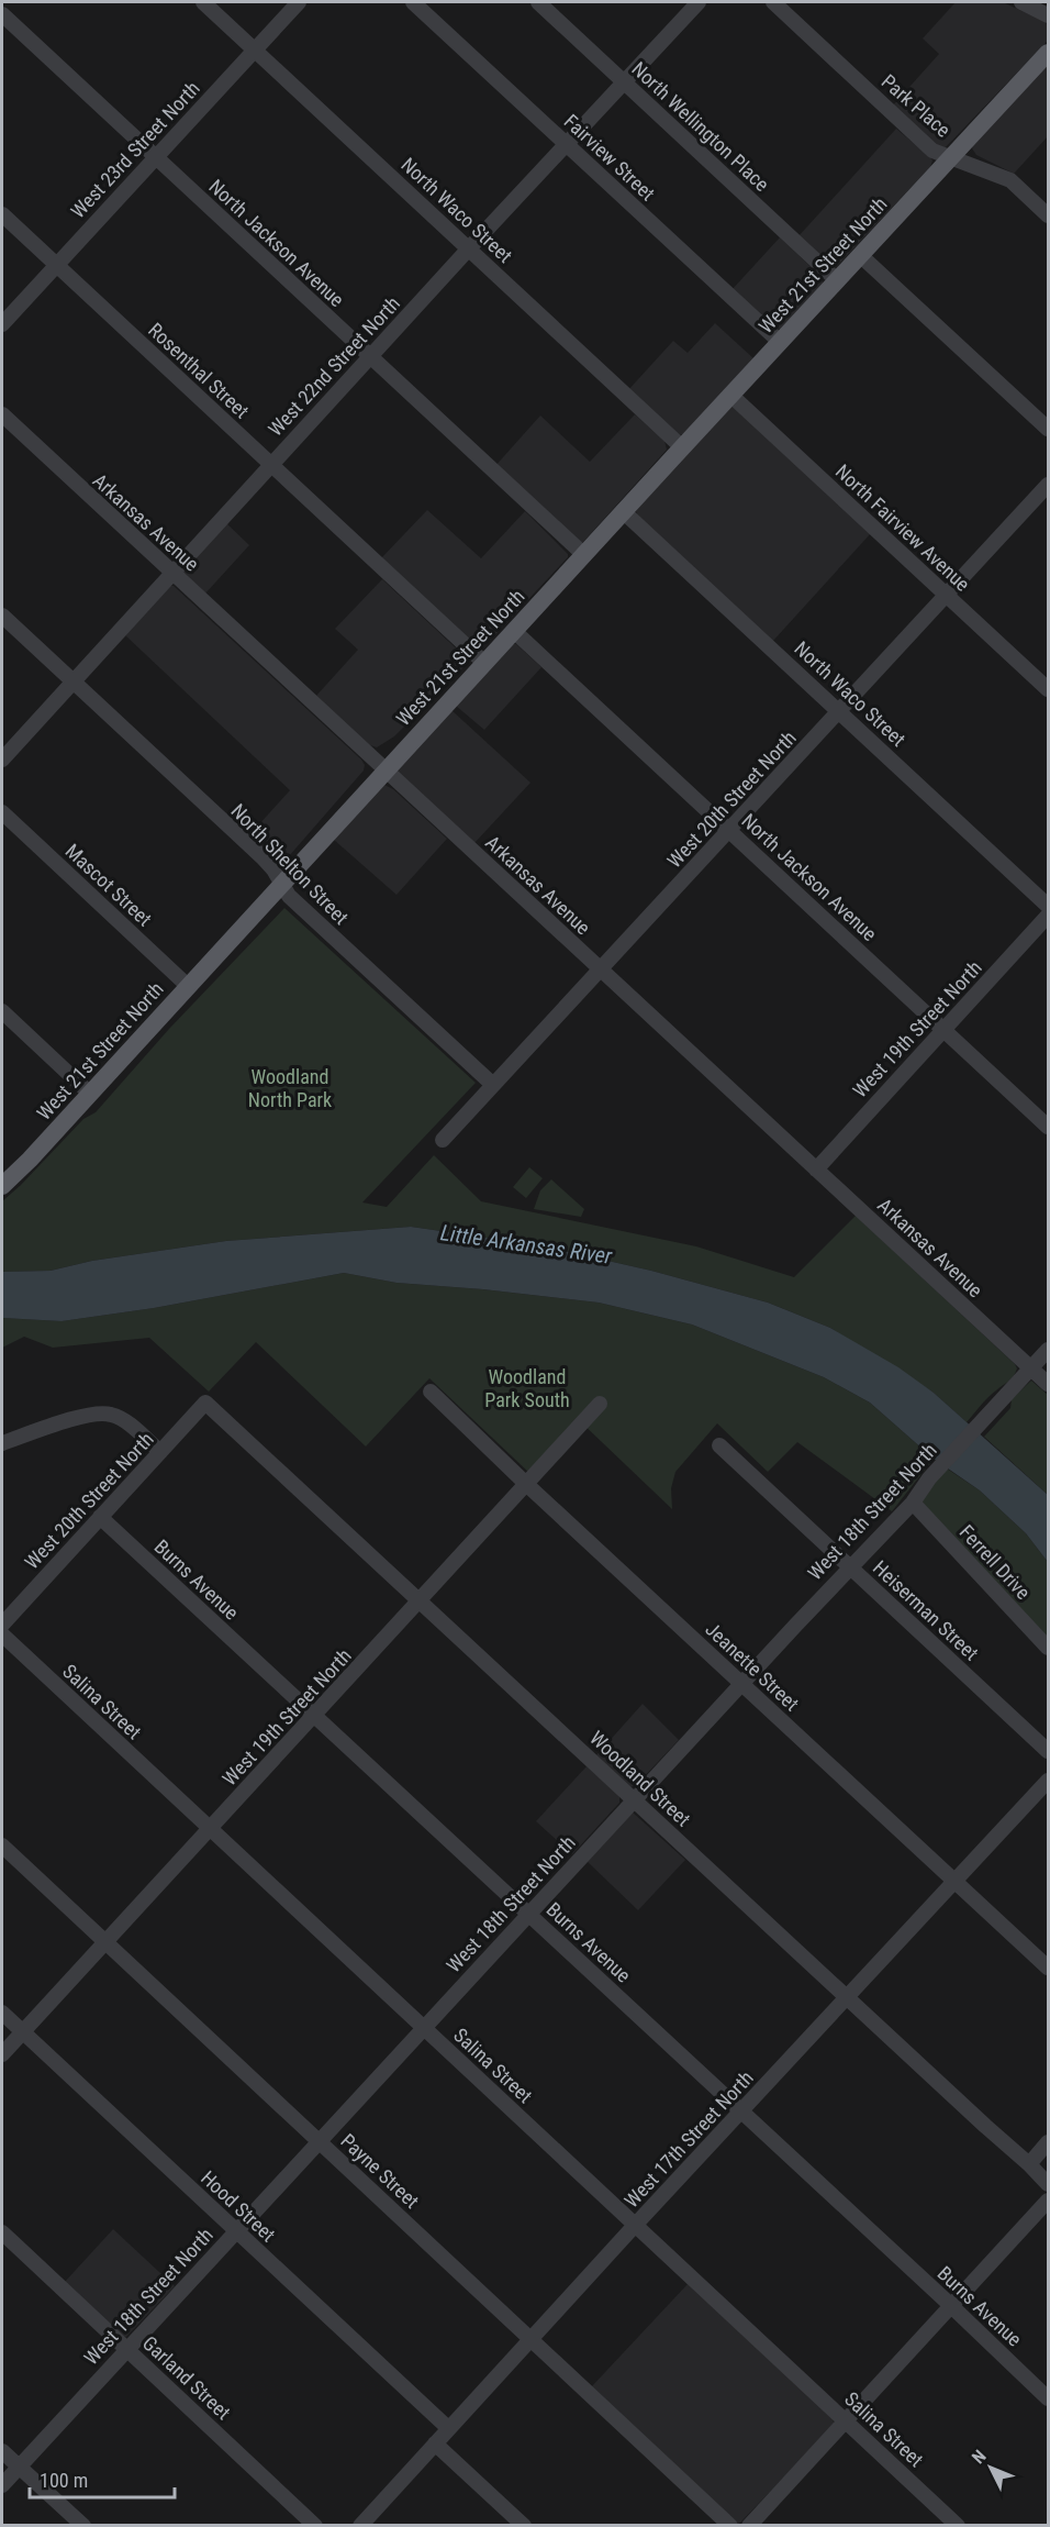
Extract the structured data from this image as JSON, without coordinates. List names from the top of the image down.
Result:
{
  "streets": {
    "main road": ["West 21st Street North"],
    "street": [
      "Park Place",
      "North Wellington Place",
      "West 23rd Street North",
      "Fairview Street",
      "North Waco Street",
      "North Jackson Avenue",
      "West 22nd Street North",
      "Rosenthal Street",
      "Arkansas Avenue",
      "North Fairview Avenue",
      "West 20th Street North",
      "North Shelton Street",
      "Mascot Street",
      "West 19th Street North",
      "West 18th Street North",
      "Ferrell Drive",
      "Burns Avenue",
      "Heiserman Street",
      "Jeanette Street",
      "Salina Street",
      "Woodland Street",
      "West 17th Street North",
      "Payne Street",
      "Hood Street",
      "Garland Street"
    ]
  },
  "crossings": [
    ["Park Place", "West 21st Street North"],
    ["North Wellington Place", "West 21st Street North"],
    ["North Wellington Place", "West 22nd Street North"],
    ["West 23rd Street North", "North Waco Street"],
    ["West 23rd Street North", "North Jackson Avenue"],
    ["West 23rd Street North", "Rosenthal Street"],
    ["Fairview Street", "West 21st Street North"],
    ["Fairview Street", "West 22nd Street North"],
    ["North Waco Street", "West 21st Street North"],
    ["North Waco Street", "West 22nd Street North"],
    ["North Waco Street", "West 20th Street North"],
    ["North Jackson Avenue", "West 21st Street North"],
    ["North Jackson Avenue", "West 22nd Street North"],
    ["North Jackson Avenue", "West 20th Street North"],
    ["North Jackson Avenue", "West 19th Street North"],
    ["West 21st Street North", "Rosenthal Street"],
    ["West 21st Street North", "Arkansas Avenue"],
    ["West 21st Street North", "North Fairview Avenue"],
    ["West 21st Street North", "North Shelton Street"],
    ["West 21st Street North", "Mascot Street"],
    ["West 22nd Street North", "Rosenthal Street"],
    ["West 22nd Street North", "Arkansas Avenue"],
    ["West 22nd Street North", "North Shelton Street"],
    ["Arkansas Avenue", "West 20th Street North"],
    ["Arkansas Avenue", "West 19th Street North"],
    ["Arkansas Avenue", "West 18th Street North"],
    ["North Fairview Avenue", "West 20th Street North"],
    ["West 20th Street North", "North Shelton Street"],
    ["West 20th Street North", "Burns Avenue"],
    ["West 20th Street North", "Woodland Street"],
    ["West 19th Street North", "Burns Avenue"],
    ["West 19th Street North", "Jeanette Street"],
    ["West 19th Street North", "Salina Street"],
    ["West 19th Street North", "Woodland Street"],
    ["West 19th Street North", "Payne Street"],
    ["West 19th Street North", "Hood Street"],
    ["West 18th Street North", "Ferrell Drive"],
    ["West 18th Street North", "Burns Avenue"],
    ["West 18th Street North", "Heiserman Street"],
    ["West 18th Street North", "Jeanette Street"],
    ["West 18th Street North", "Salina Street"],
    ["West 18th Street North", "Woodland Street"],
    ["West 18th Street North", "Payne Street"],
    ["West 18th Street North", "Hood Street"],
    ["West 18th Street North", "Garland Street"],
    ["Burns Avenue", "West 17th Street North"],
    ["Jeanette Street", "West 17th Street North"],
    ["Salina Street", "West 17th Street North"],
    ["Woodland Street", "West 17th Street North"],
    ["West 17th Street North", "Payne Street"],
    ["West 17th Street North", "Hood Street"]
  ],
  "water": ["Little Arkansas River"],
  "parks": ["Woodland North Park", "Woodland Park South"],
  "scale_bar": "100 m",
  "north": "top left"
}
